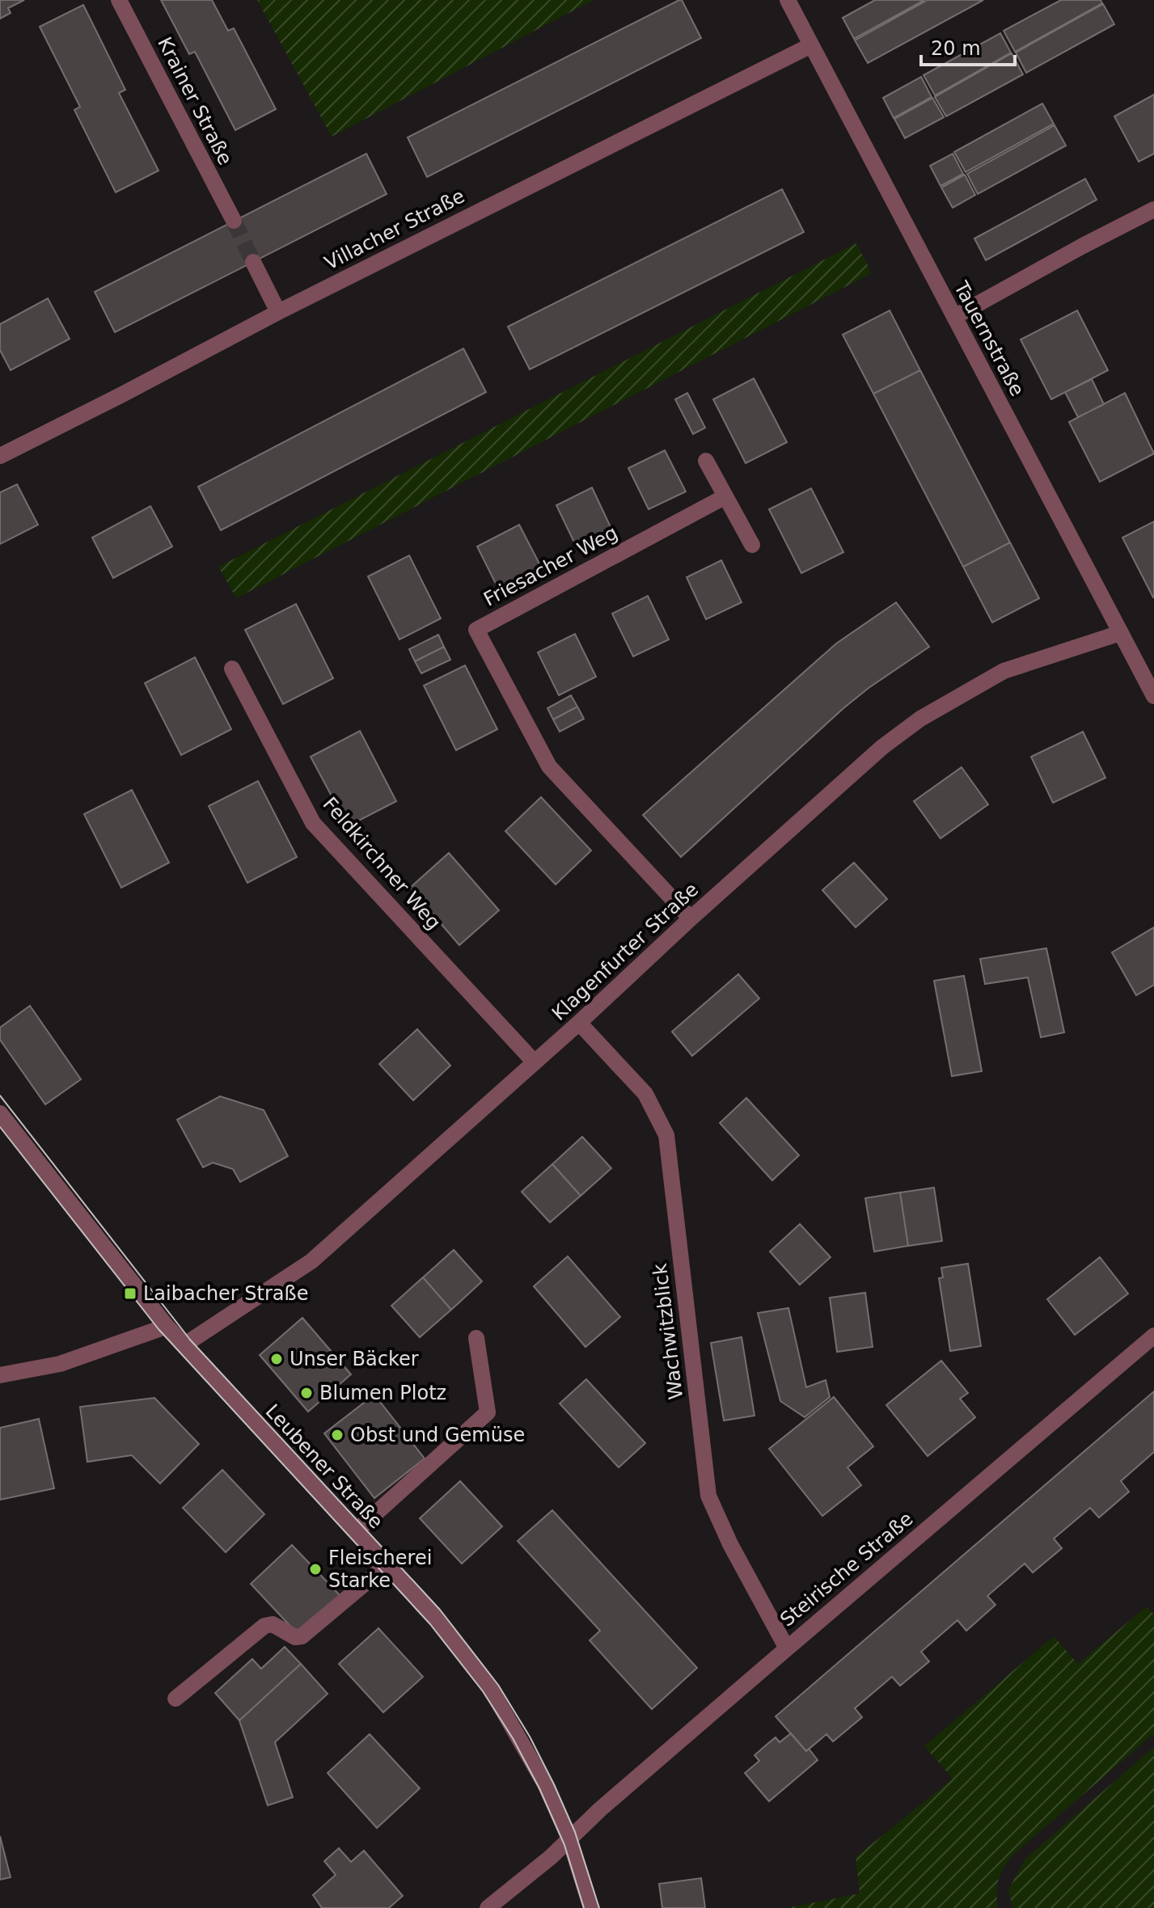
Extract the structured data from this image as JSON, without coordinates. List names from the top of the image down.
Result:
{
  "streets": {
    "street": [
      "Krainer Straße",
      "Villacher Straße",
      "Tauernstraße",
      "Friesacher Weg",
      "Feldkirchner Weg",
      "Klagenfurter Straße",
      "Wachwitzblick",
      "Leubener Straße",
      "Steirische Straße"
    ]
  },
  "crossings": [
    ["Villacher Straße", "Tauernstraße"],
    ["Tauernstraße", "Klagenfurter Straße"],
    ["Friesacher Weg", "Klagenfurter Straße"],
    ["Feldkirchner Weg", "Klagenfurter Straße"],
    ["Klagenfurter Straße", "Wachwitzblick"],
    ["Klagenfurter Straße", "Leubener Straße"],
    ["Wachwitzblick", "Steirische Straße"],
    ["Leubener Straße", "Steirische Straße"]
  ],
  "places": {
    "transit": ["Laibacher Straße"],
    "other": [
      "Unser Bäcker",
      "Blumen Plotz",
      "Obst und Gemüse",
      "Fleischerei Starke"
    ]
  },
  "scale_bar": "20 m"
}
